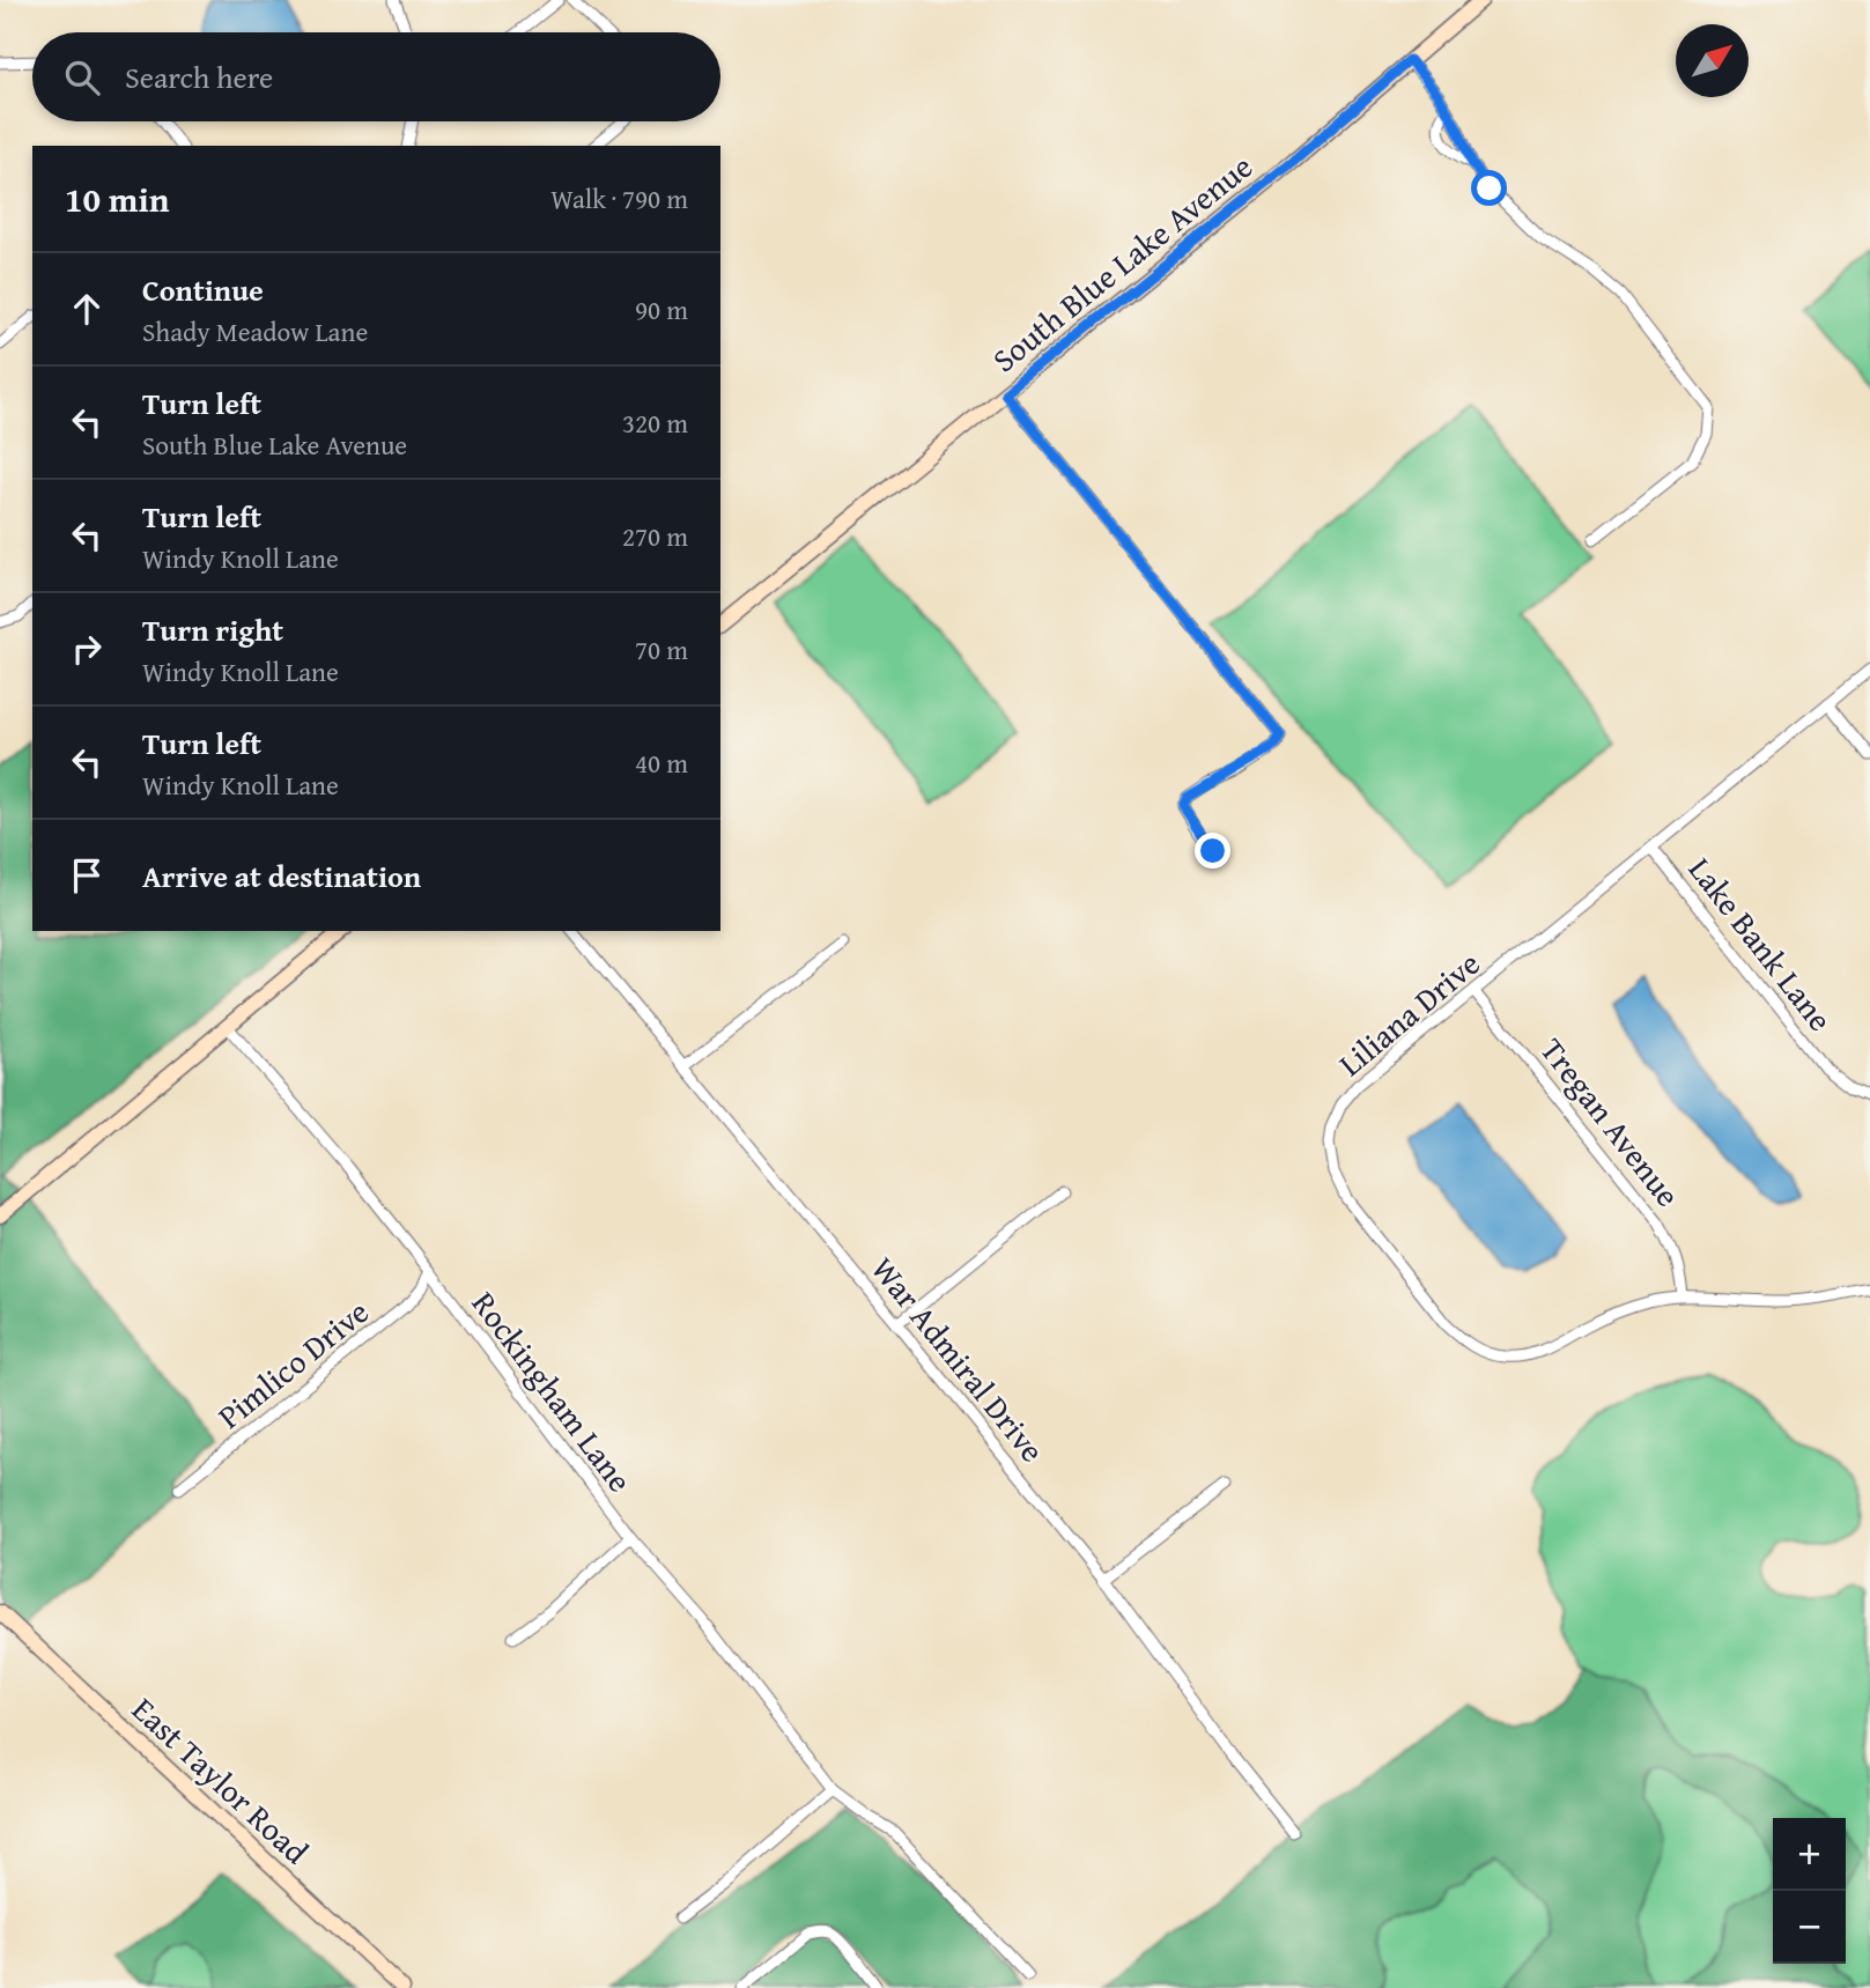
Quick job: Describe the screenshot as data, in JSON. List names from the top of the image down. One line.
{"streets":{"main road":["South Blue Lake Avenue","East Taylor Road"],"street":["Lake Bank Lane","Liliana Drive","Tregan Avenue","War Admiral Drive","Pimlico Drive","Rockingham Lane"]},"crossings":[["Lake Bank Lane","Liliana Drive"],["Liliana Drive","Tregan Avenue"],["Pimlico Drive","Rockingham Lane"]],"north":"top right","page":{"search":"Search here","heading":["10 min","Walk · 790 m"],"list":[["Continue","Shady Meadow Lane","90 m"],["Turn left","South Blue Lake Avenue","320 m"],["Turn left","Windy Knoll Lane","270 m"],["Turn right","Windy Knoll Lane","70 m"],["Turn left","Windy Knoll Lane","40 m"],"Arrive at destination"],"map_buttons":["+","−"]}}
